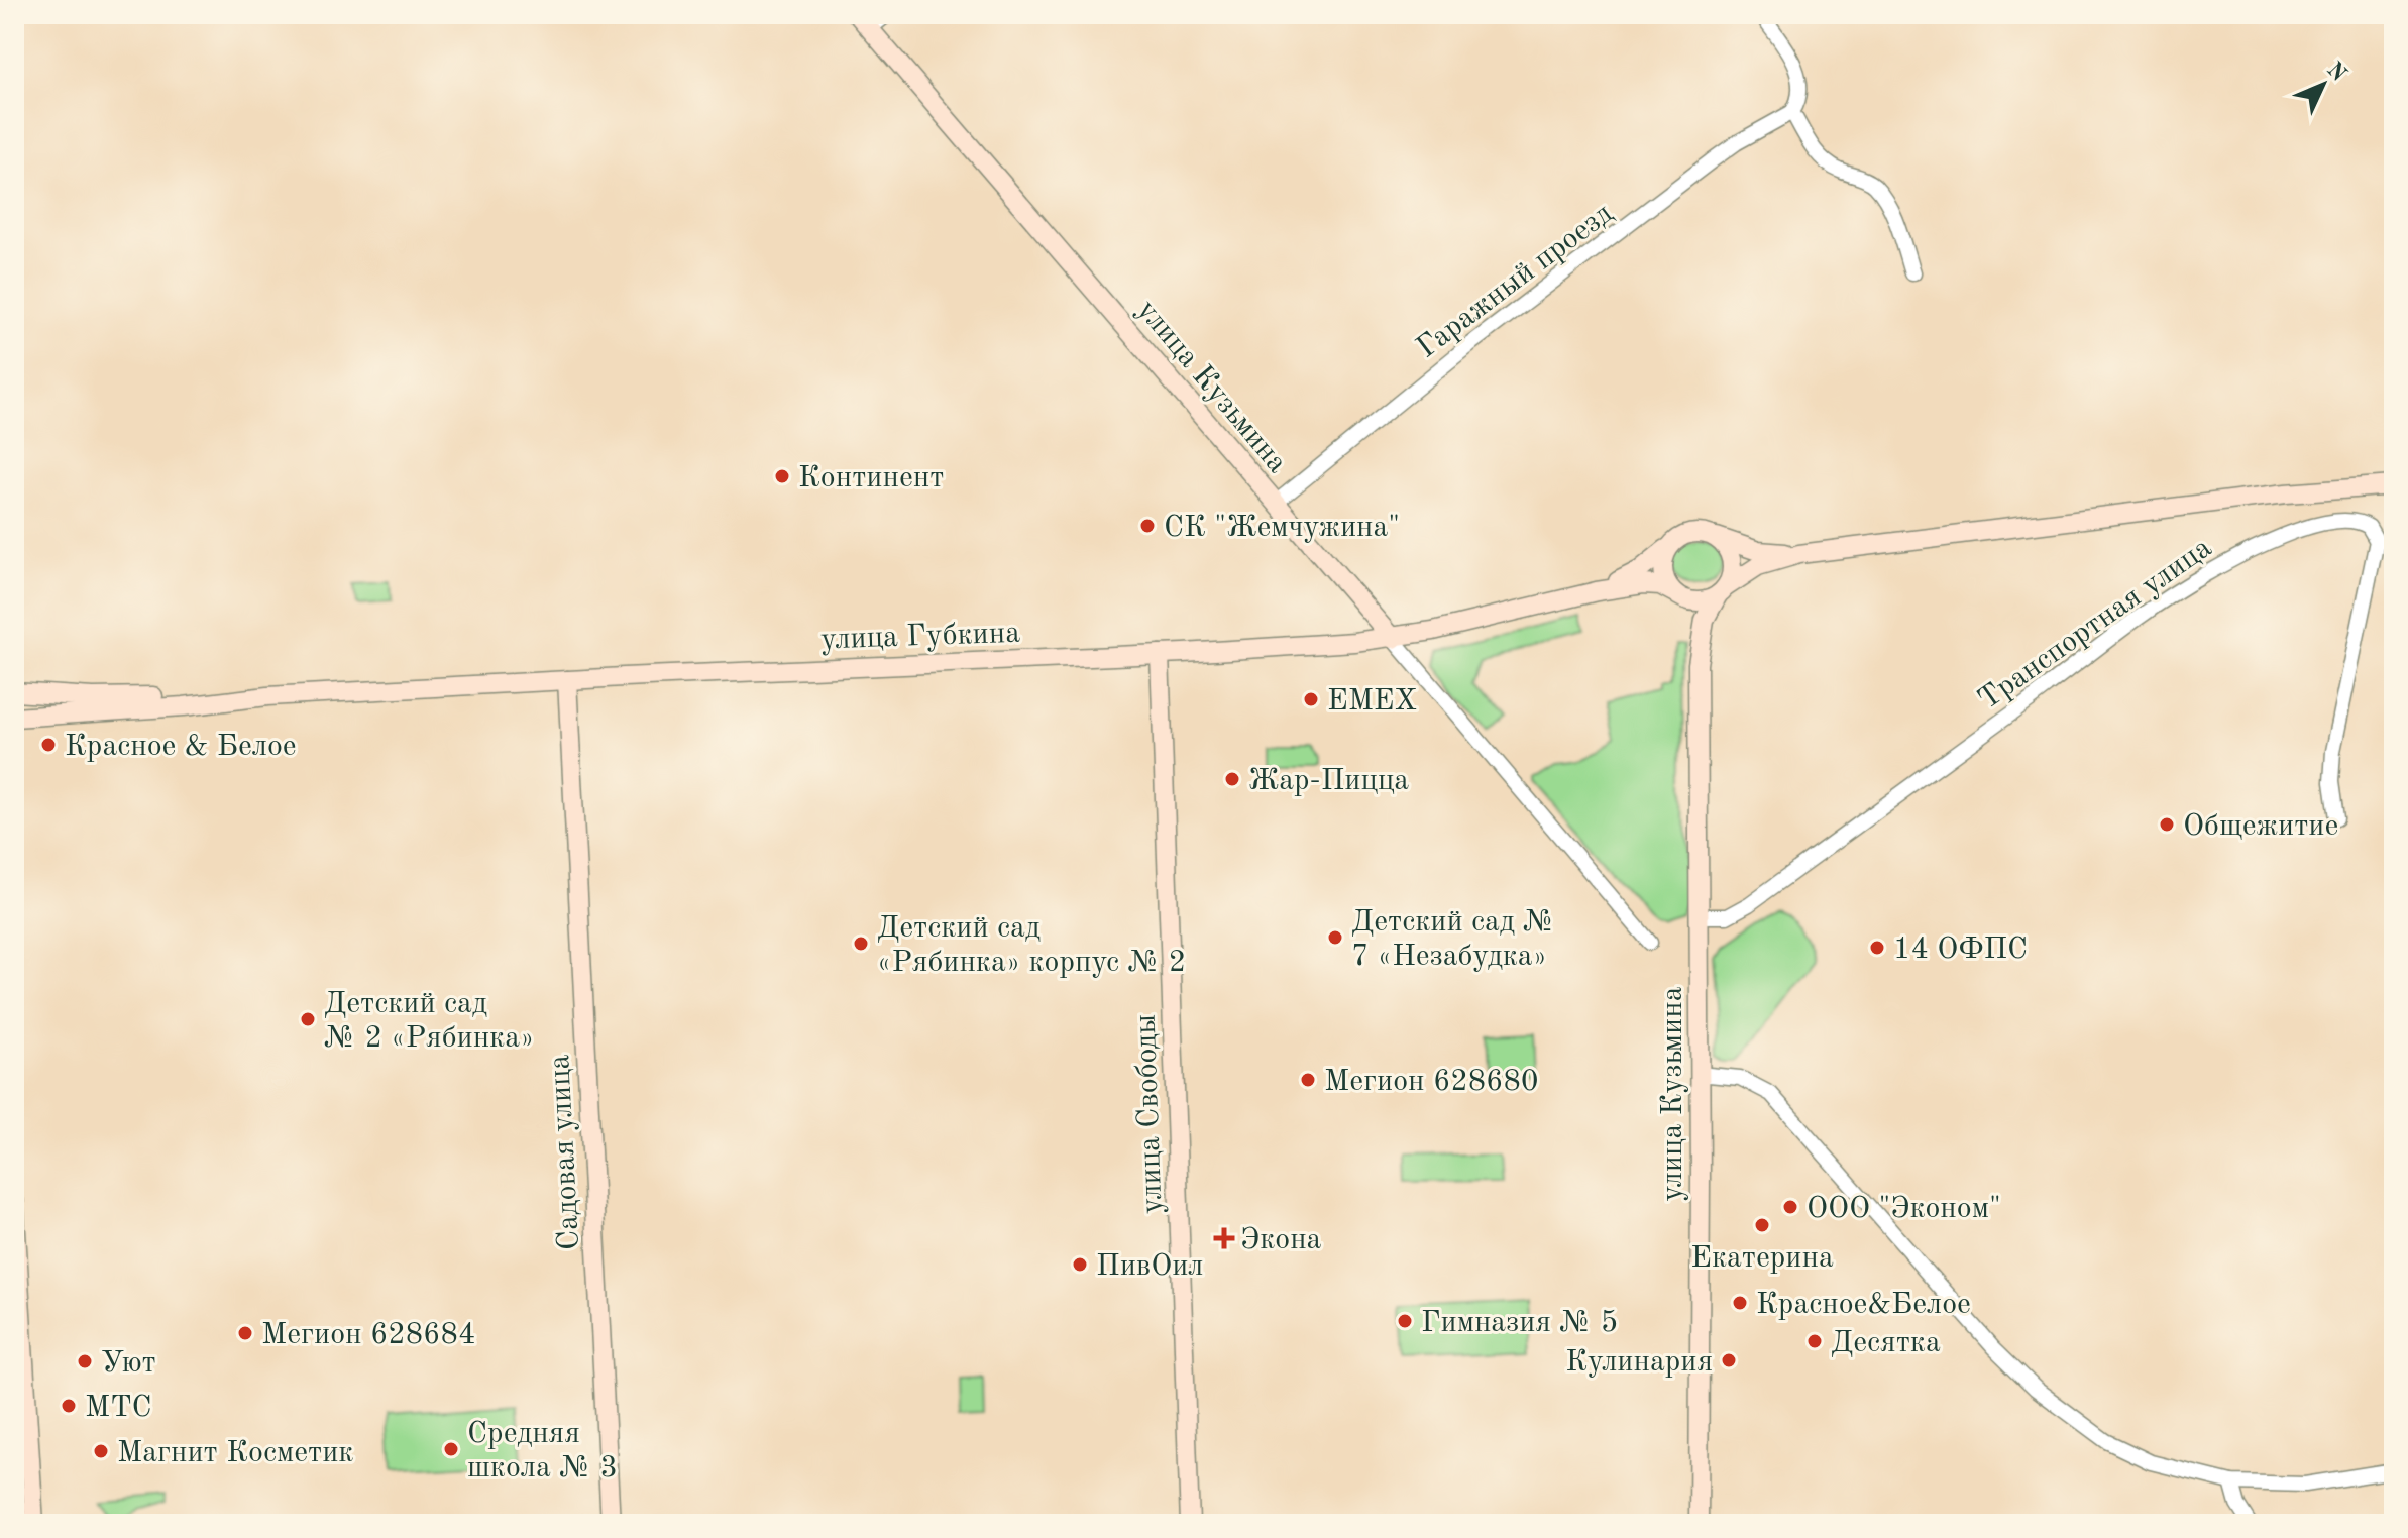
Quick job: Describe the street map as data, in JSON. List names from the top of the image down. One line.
{"streets":{"main road":["улица Кузьмина","Транспортная улица","улица Губкина","улица Свободы","Садовая улица"],"street":["Гаражный проезд"]},"crossings":[["Гаражный проезд","улица Кузьмина"],["улица Кузьмина","Транспортная улица"],["улица Кузьмина","улица Губкина"],["улица Губкина","улица Свободы"],["улица Губкина","Садовая улица"]],"places":{"other":["Континент","СК \"Жемчужина\"","EMEX","Красное & Белое","Жар-Пицца","Общежитие","Детский сад № 7 «Незабудка»","Детский сад «Рябинка» корпус № 2","14 ОФПС","Детский сад № 2 «Рябинка»","Мегион 628680","ООО \"Эконом\"","Екатерина","ПивОил","Красное&Белое","Гимназия № 5","Мегион 628684","Десятка","Кулинария","Уют","МТС","Средняя школа № 3","Магнит Косметик"],"health":["Экона"]},"north":"top right"}
